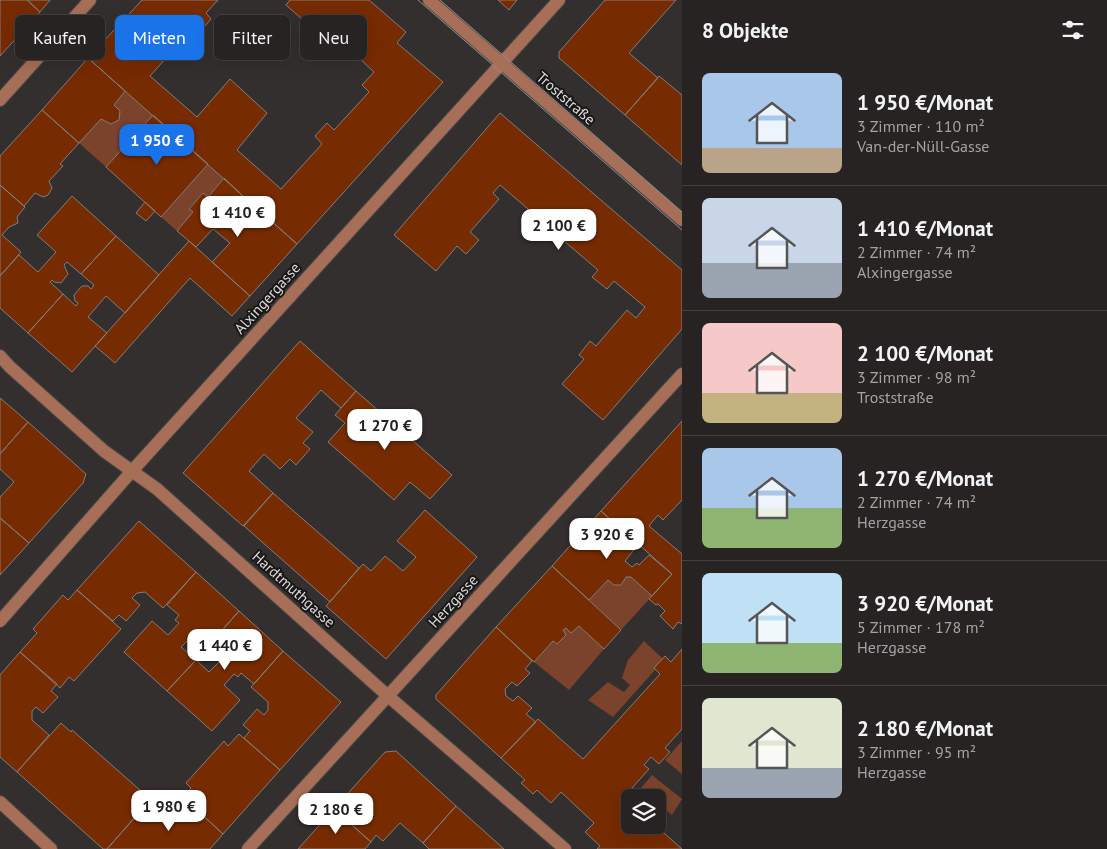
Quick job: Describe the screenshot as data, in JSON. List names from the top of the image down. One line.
{"streets":{"street":["Troststraße","Alxingergasse","Hardtmuthgasse","Herzgasse"]},"crossings":[["Troststraße","Alxingergasse"],["Alxingergasse","Hardtmuthgasse"],["Hardtmuthgasse","Herzgasse"]],"page":{"heading":"8 Objekte","chip":["Kaufen","Mieten","Filter","Neu"],"list":[{"name":"1 950 €/Monat","note":"3 Zimmer · 110 m² · Van-der-Nüll-Gasse"},{"name":"1 410 €/Monat","note":"2 Zimmer · 74 m² · Alxingergasse"},{"name":"2 100 €/Monat","note":"3 Zimmer · 98 m² · Troststraße"},{"name":"1 270 €/Monat","note":"2 Zimmer · 74 m² · Herzgasse"},{"name":"3 920 €/Monat","note":"5 Zimmer · 178 m² · Herzgasse"},{"name":"2 180 €/Monat","note":"3 Zimmer · 95 m² · Herzgasse"}],"price":["1 950 €","1 410 €","2 100 €","1 270 €","3 920 €","1 440 €","1 980 €","2 180 €"]}}
